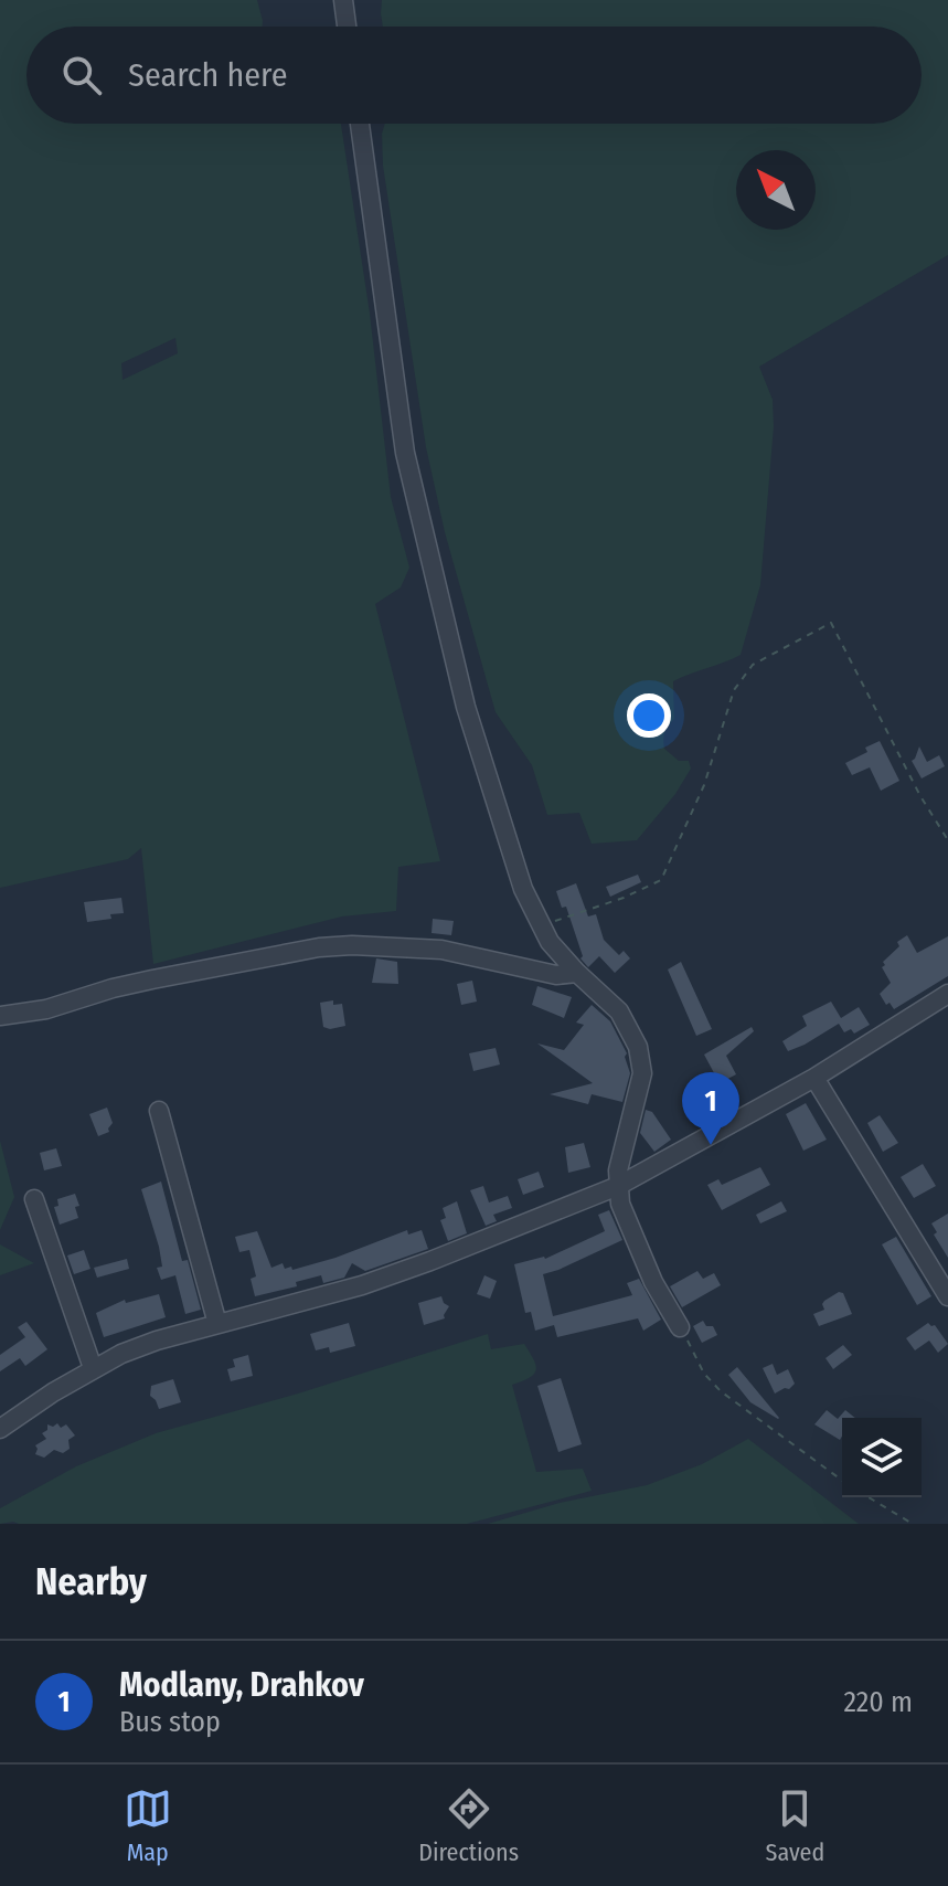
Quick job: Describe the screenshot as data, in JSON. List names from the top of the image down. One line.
{"north":"top left","page":{"search":"Search here","pins":"1","heading":"Nearby","list":[{"mark":"1","name":"Modlany, Drahkov","note":"Bus stop","value":"220 m"}],"nav":["Map","Directions","Saved"]}}
